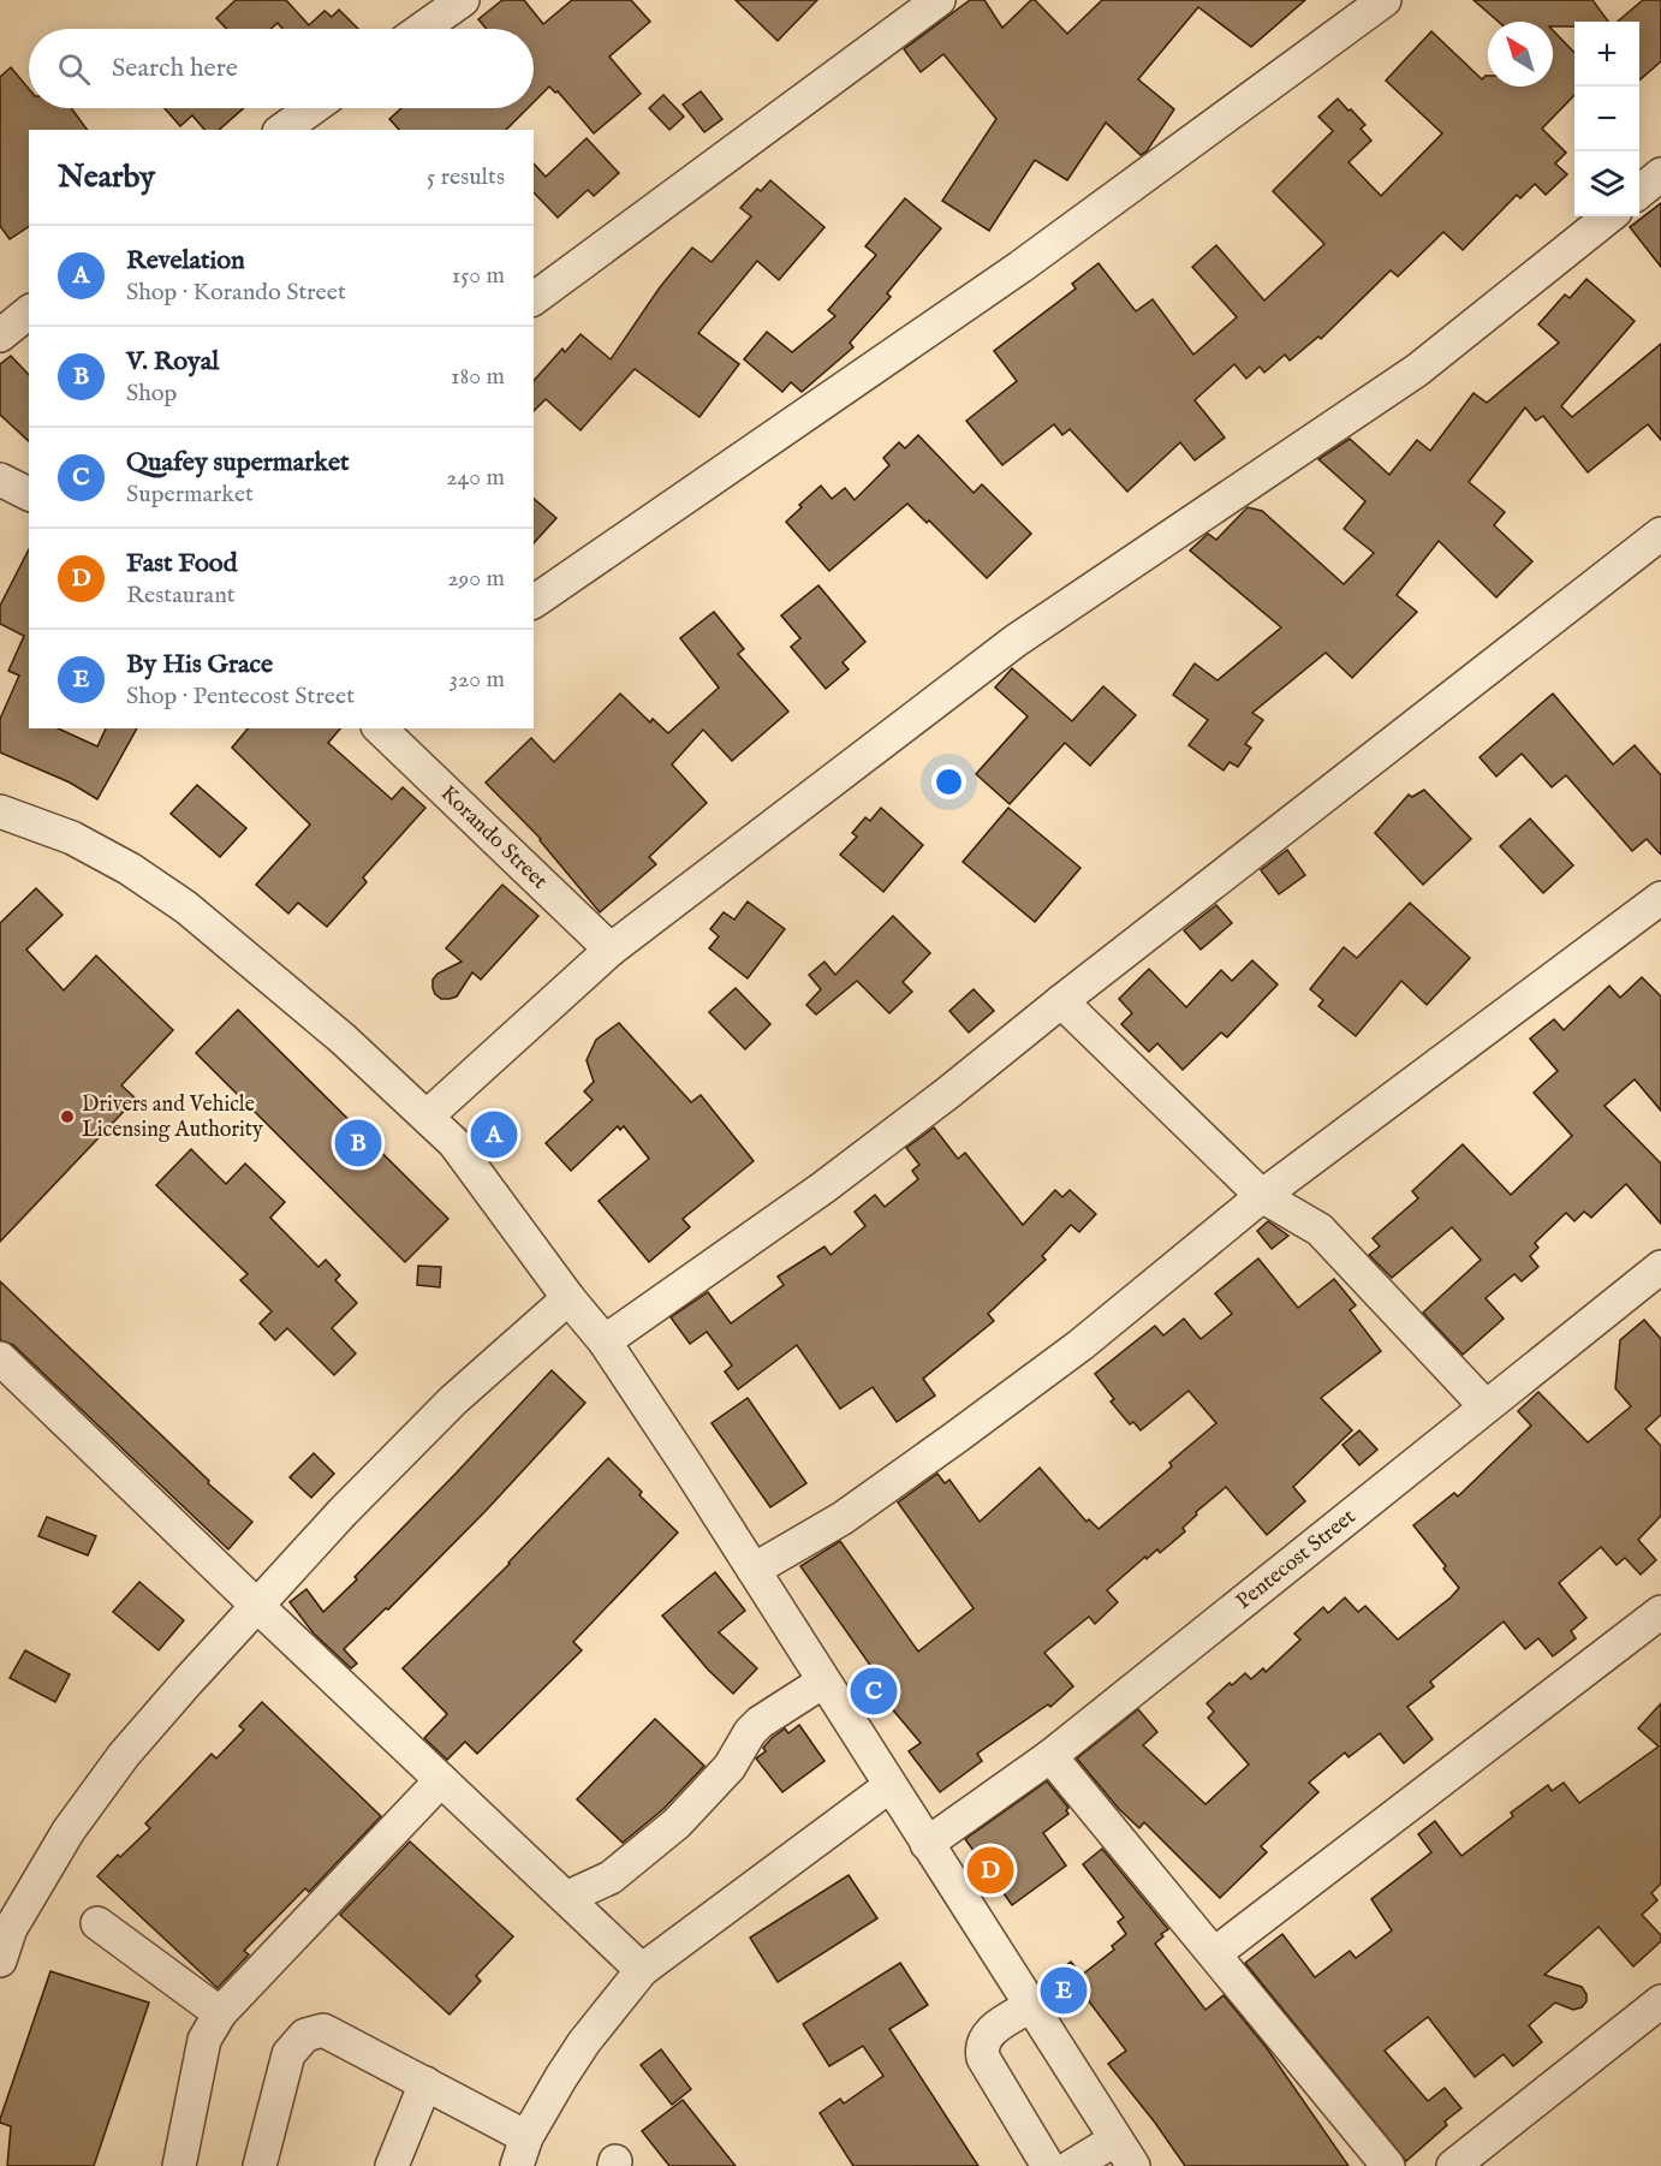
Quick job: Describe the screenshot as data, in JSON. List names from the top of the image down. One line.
{"streets":{"street":["Korando Street","Pentecost Street"]},"places":["Drivers and Vehicle Licensing Authority"],"north":"top left","page":{"map_buttons":["+","−"],"search":"Search here","heading":["Nearby","5 results"],"list":[{"mark":"A","name":"Revelation","note":"Shop · Korando Street","value":"150 m"},{"mark":"B","name":"V. Royal","note":"Shop","value":"180 m"},{"mark":"C","name":"Quafey supermarket","note":"Supermarket","value":"240 m"},{"mark":"D","name":"Fast Food","note":"Restaurant","value":"290 m"},{"mark":"E","name":"By His Grace","note":"Shop · Pentecost Street","value":"320 m"}],"pins":["A","B","C","D","E"]}}
